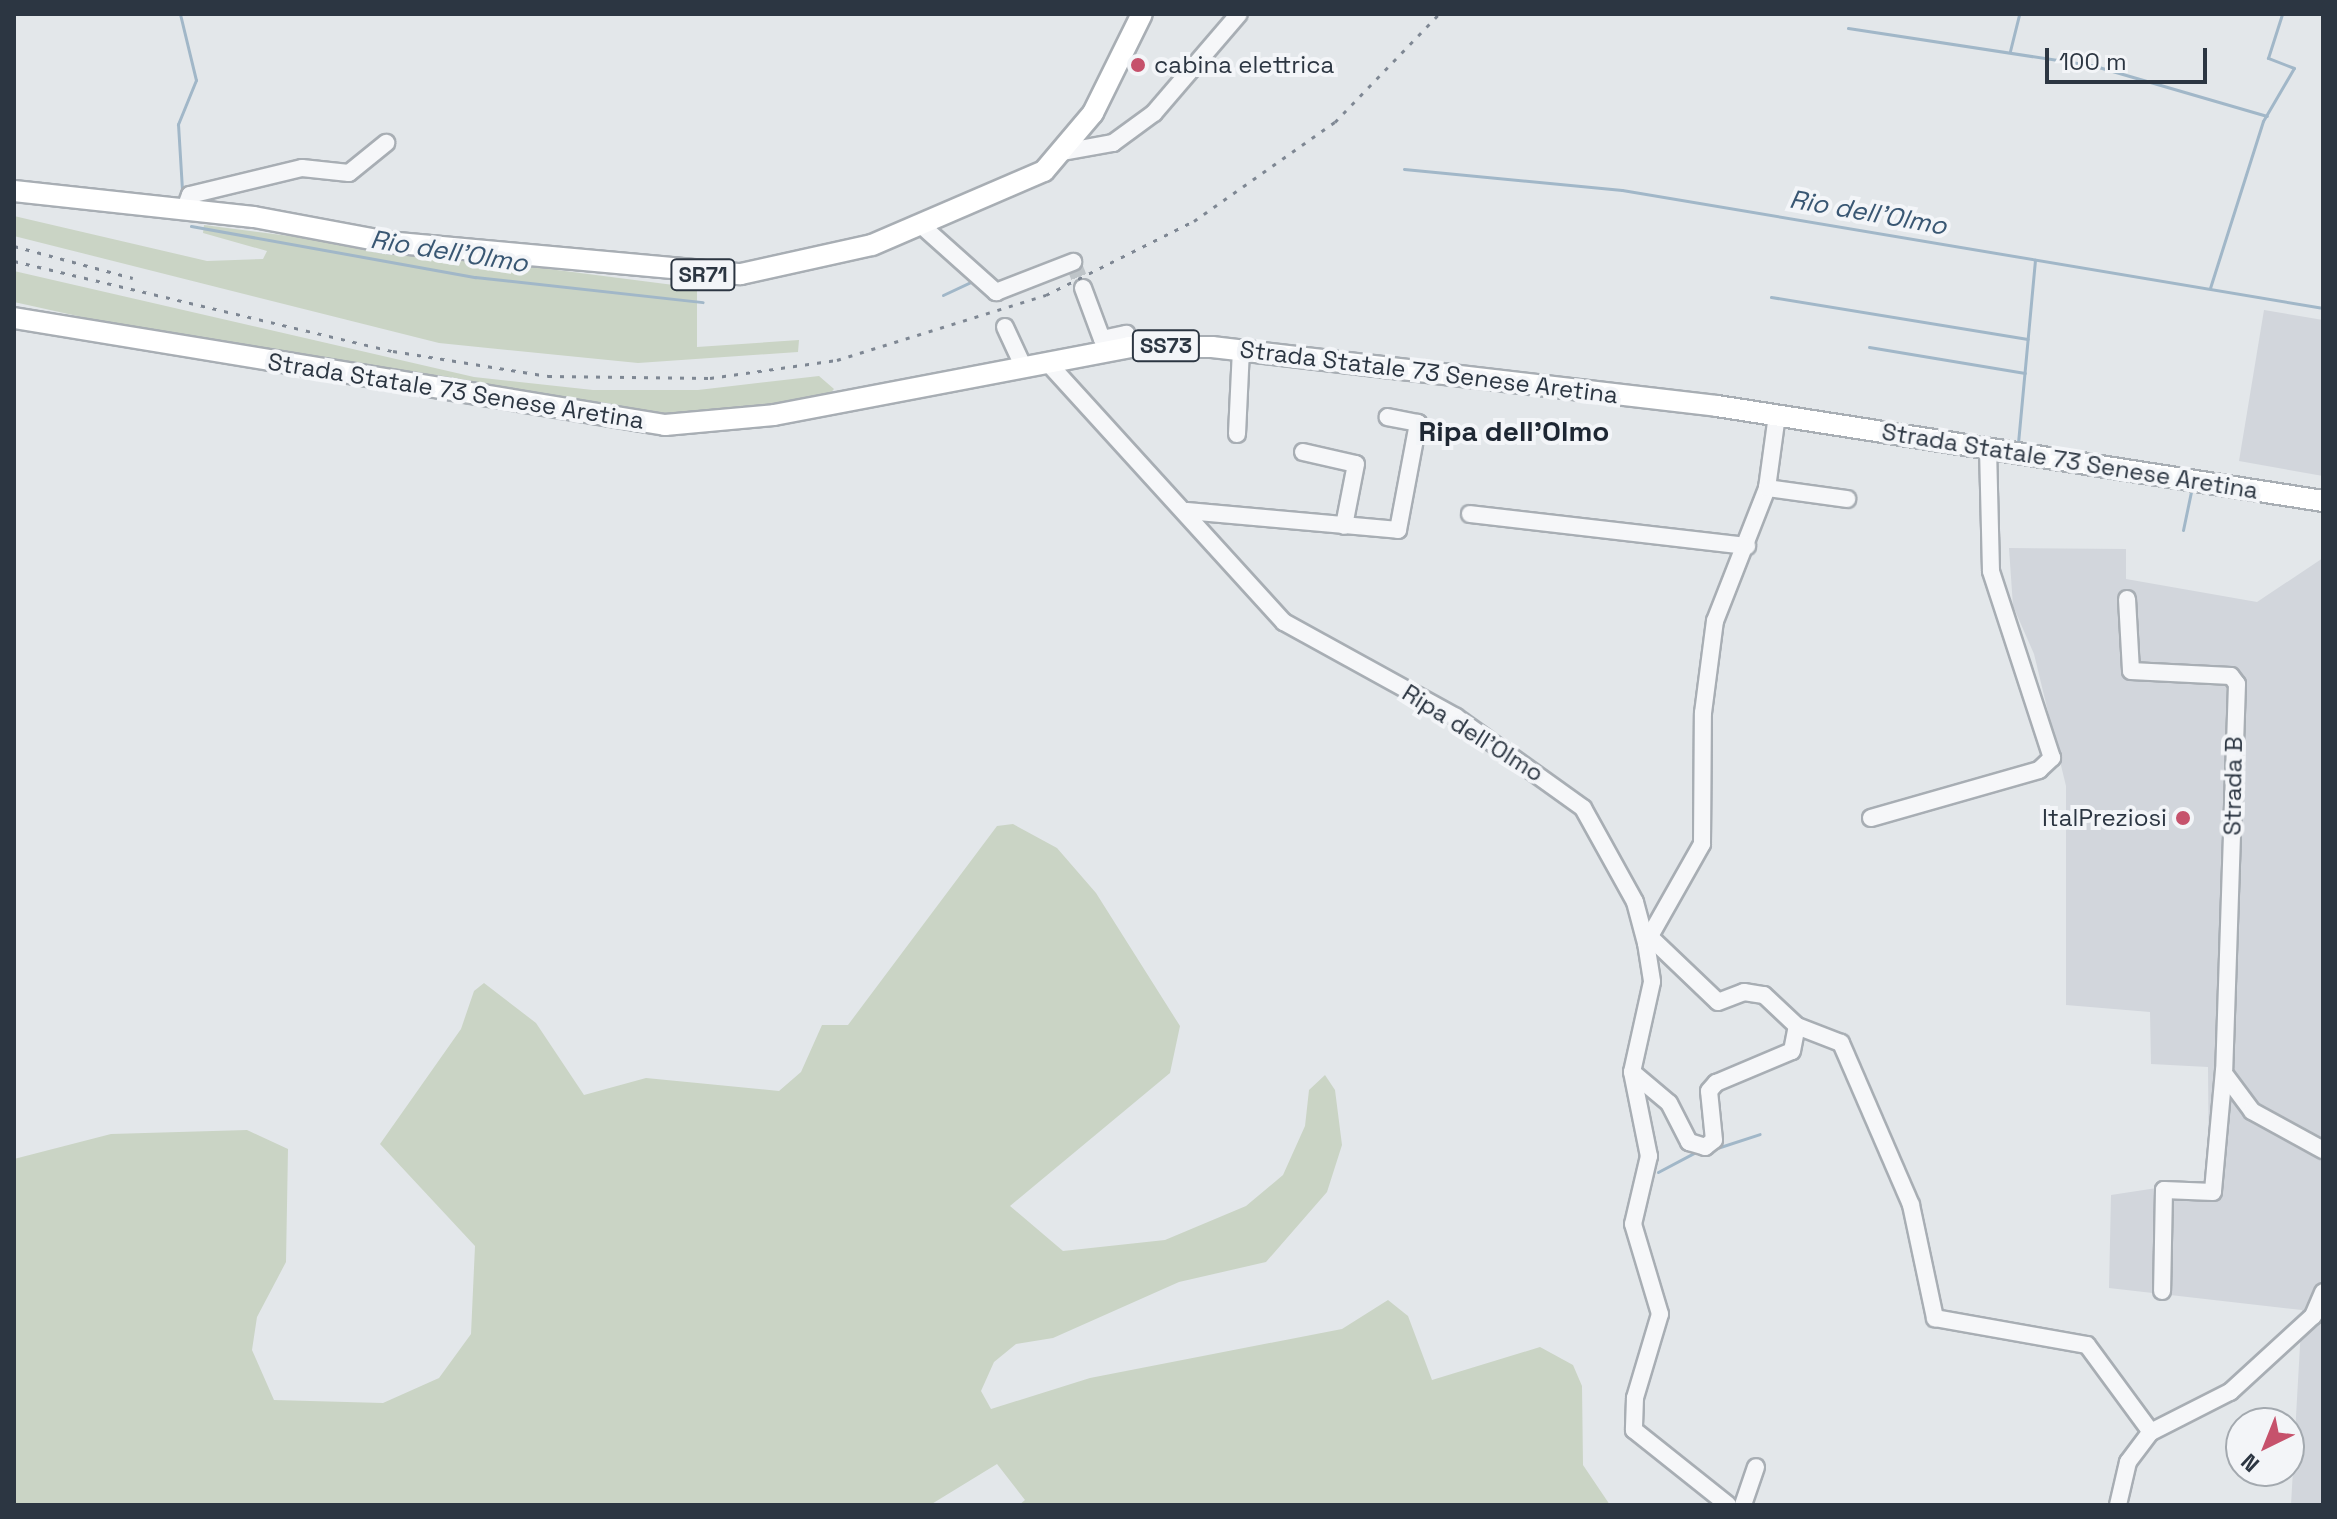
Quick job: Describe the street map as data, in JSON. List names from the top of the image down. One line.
{"streets":{"main road":["SR71","SS73","Strada Statale 73 Senese Aretina"],"street":["Ripa dell'Olmo","Strada B"]},"crossings":[["Strada Statale 73 Senese Aretina","Ripa dell'Olmo"]],"districts":["Ripa dell'Olmo"],"water":["Rio dell'Olmo"],"places":["cabina elettrica","ItalPreziosi"],"scale_bar":"100 m","north":"bottom left"}
